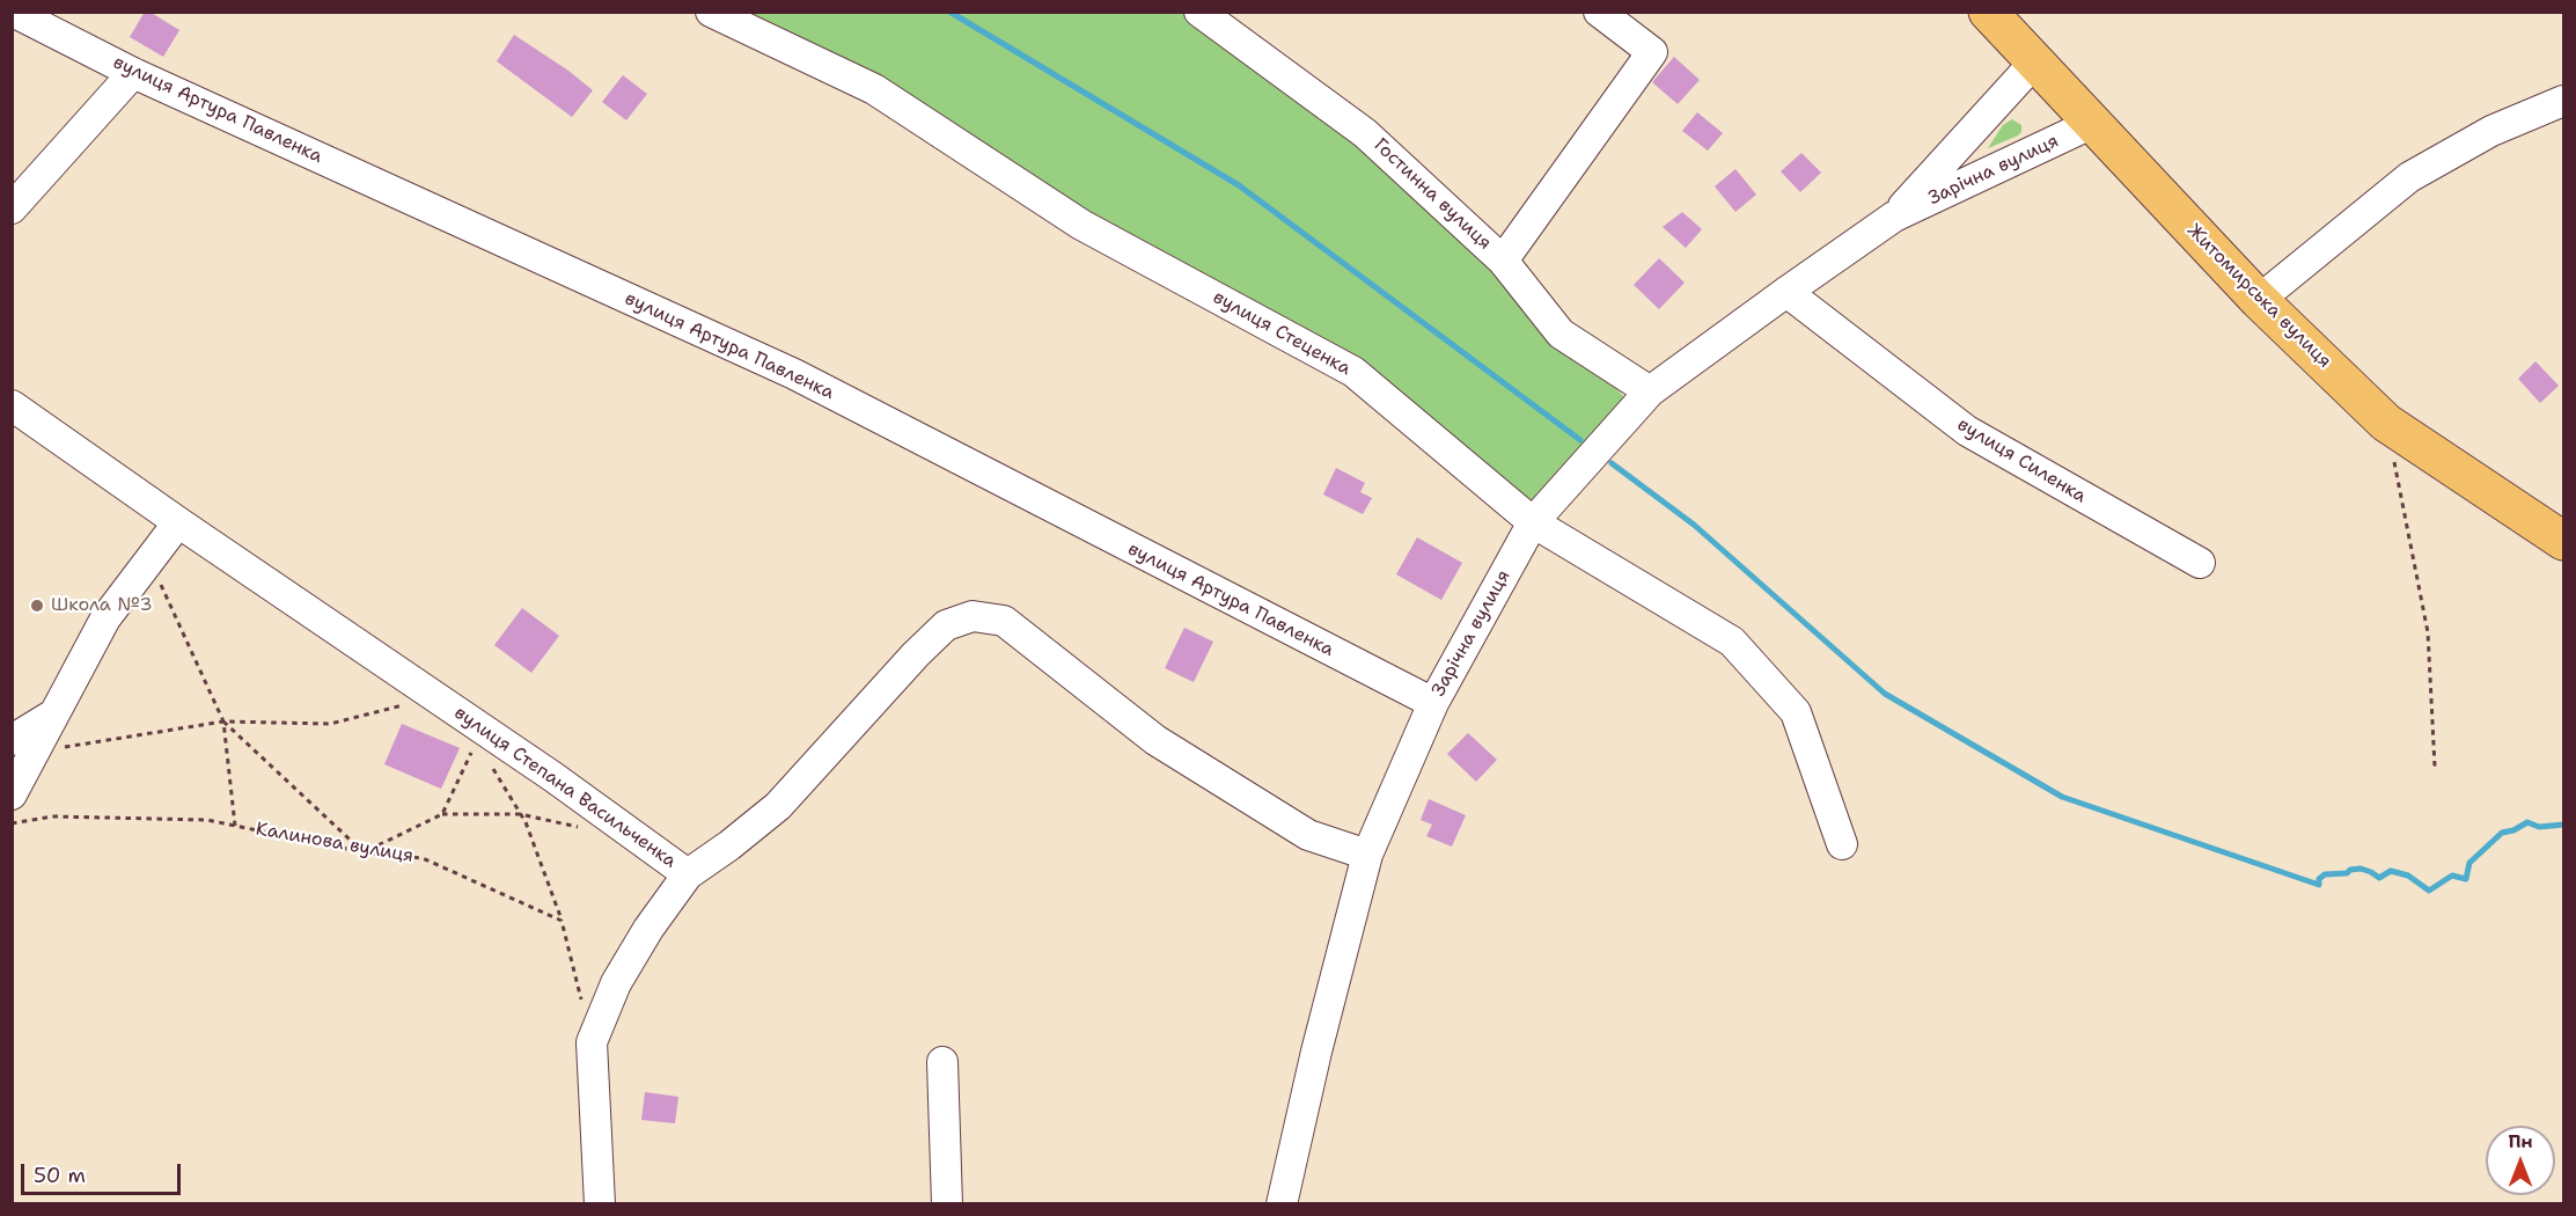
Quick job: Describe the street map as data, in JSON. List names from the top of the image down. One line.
{"streets":{"main road":["Житомирська вулиця"],"street":["вулиця Артура Павленка","Зарічна вулиця","Гостинна вулиця","вулиця Стеценка","вулиця Силенка","вулиця Степана Васильченка"],"path":["Калинова вулиця"]},"crossings":[["вулиця Артура Павленка","Зарічна вулиця"],["Зарічна вулиця","Гостинна вулиця"],["Зарічна вулиця","Житомирська вулиця"],["Зарічна вулиця","вулиця Стеценка"],["Зарічна вулиця","вулиця Силенка"],["Зарічна вулиця","вулиця Степана Васильченка"]],"places":["Школа №3"],"scale_bar":"50 m","north":"top"}
